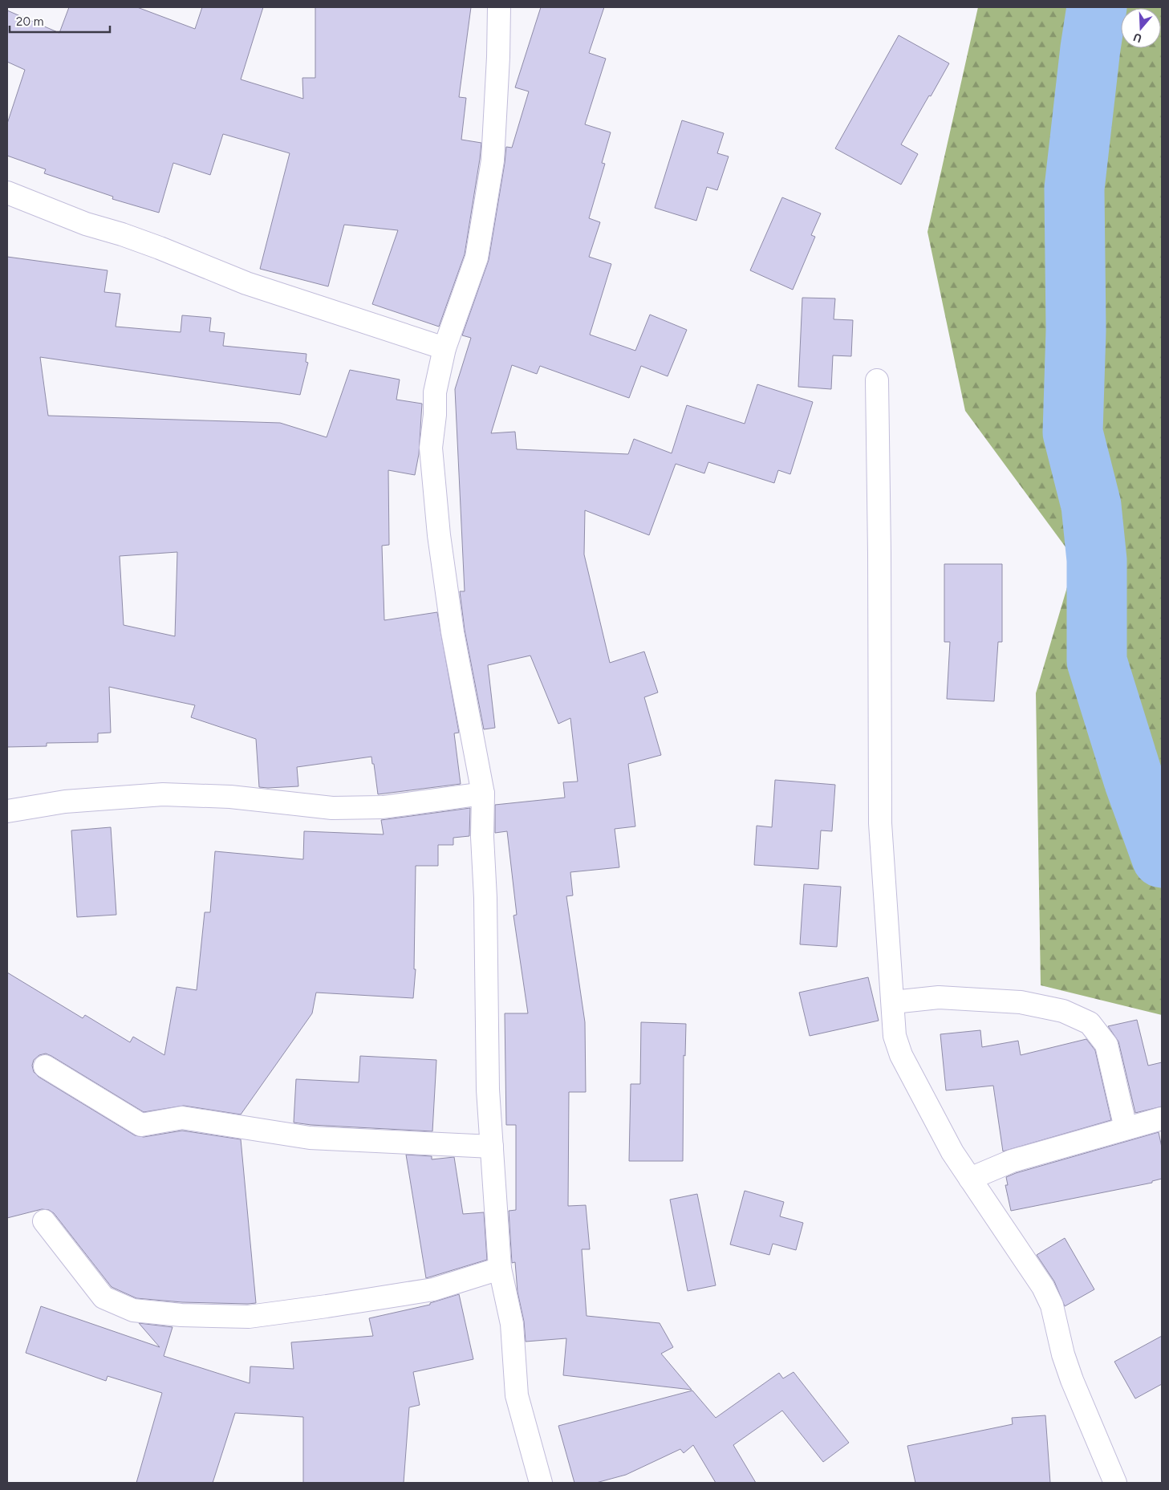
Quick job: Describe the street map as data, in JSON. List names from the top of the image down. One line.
{"scale_bar":"20 m","north":"bottom"}
